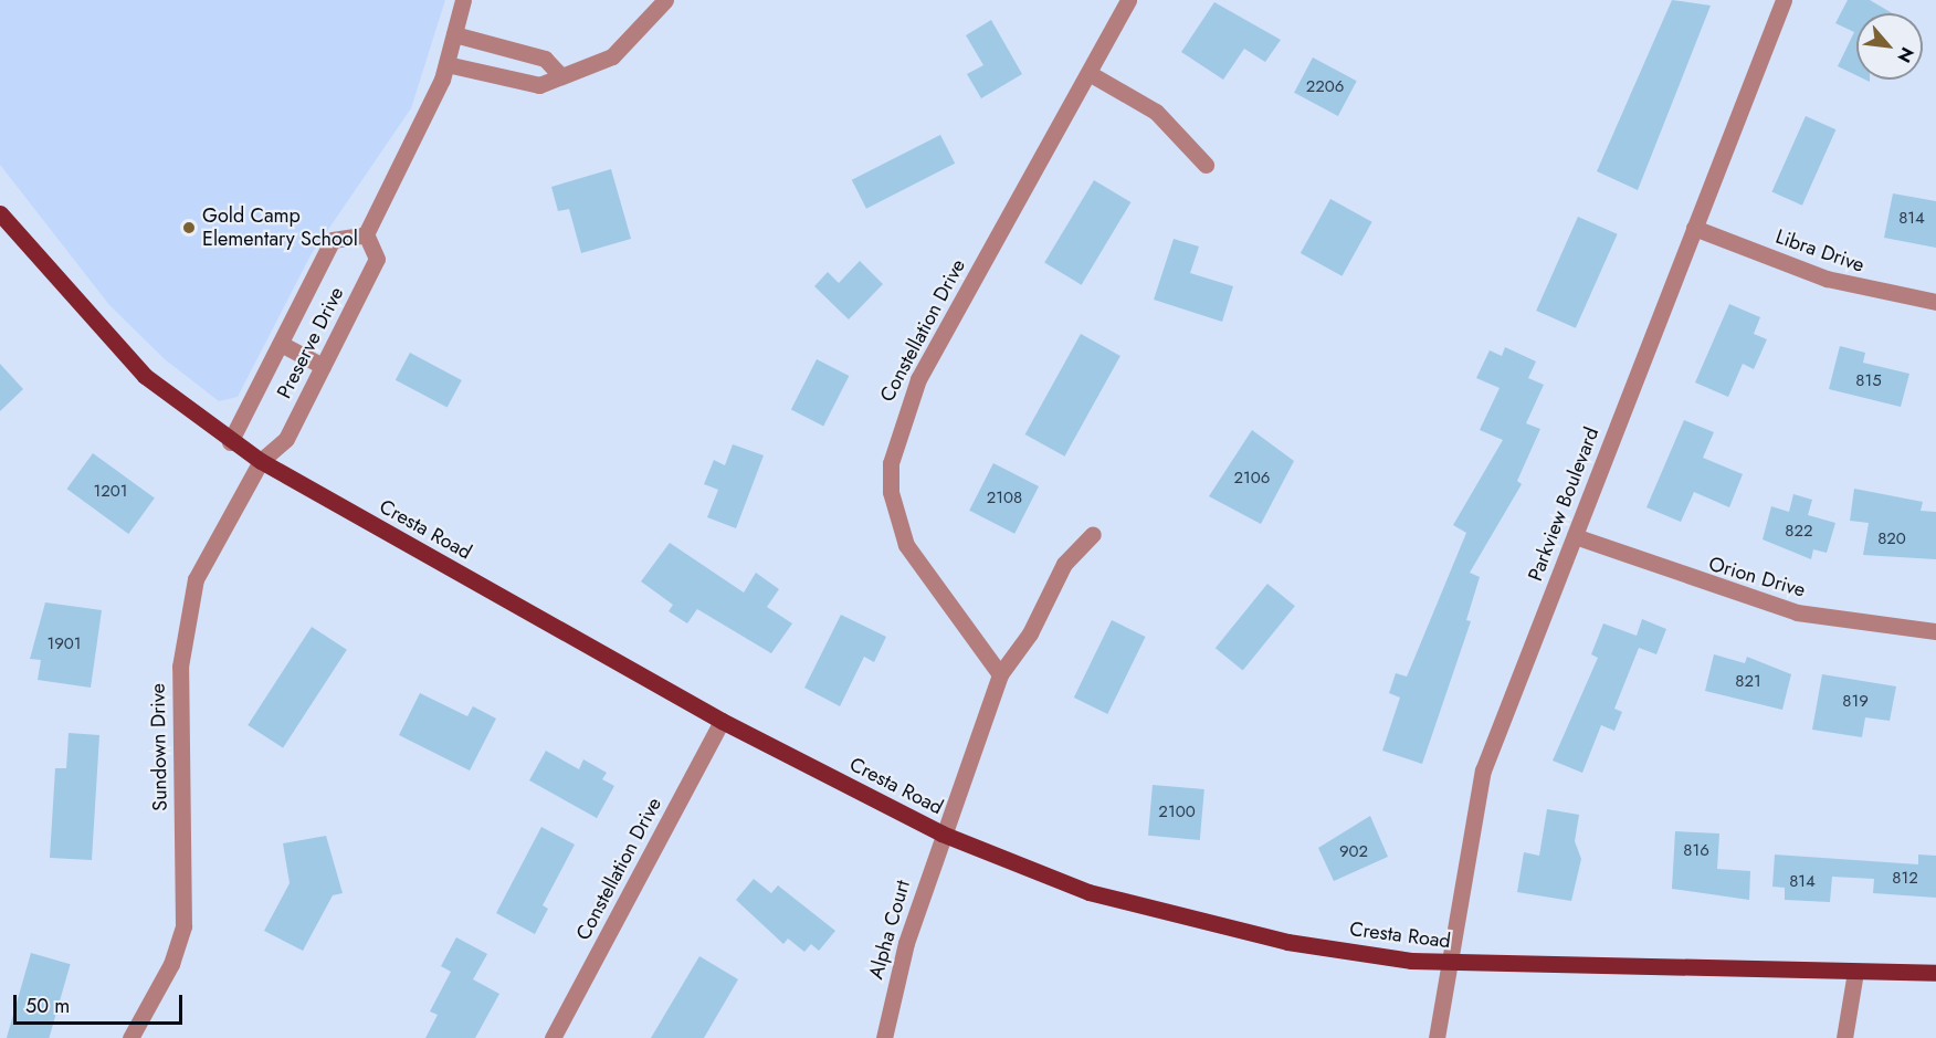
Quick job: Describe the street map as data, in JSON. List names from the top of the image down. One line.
{"streets":{"main road":["Cresta Road"],"street":["Libra Drive","Constellation Drive","Preserve Drive","Parkview Boulevard","Orion Drive","Sundown Drive","Alpha Court"]},"crossings":[["Libra Drive","Parkview Boulevard"],["Constellation Drive","Cresta Road"],["Preserve Drive","Cresta Road"],["Preserve Drive","Sundown Drive"],["Parkview Boulevard","Cresta Road"],["Parkview Boulevard","Orion Drive"],["Cresta Road","Sundown Drive"],["Cresta Road","Alpha Court"]],"places":["Gold Camp Elementary School"],"house_numbers":["2206","814","815","2106","1201","2108","822","820","1901","821","819","2100","816","902","812","814"],"scale_bar":"50 m","north":"bottom right"}
